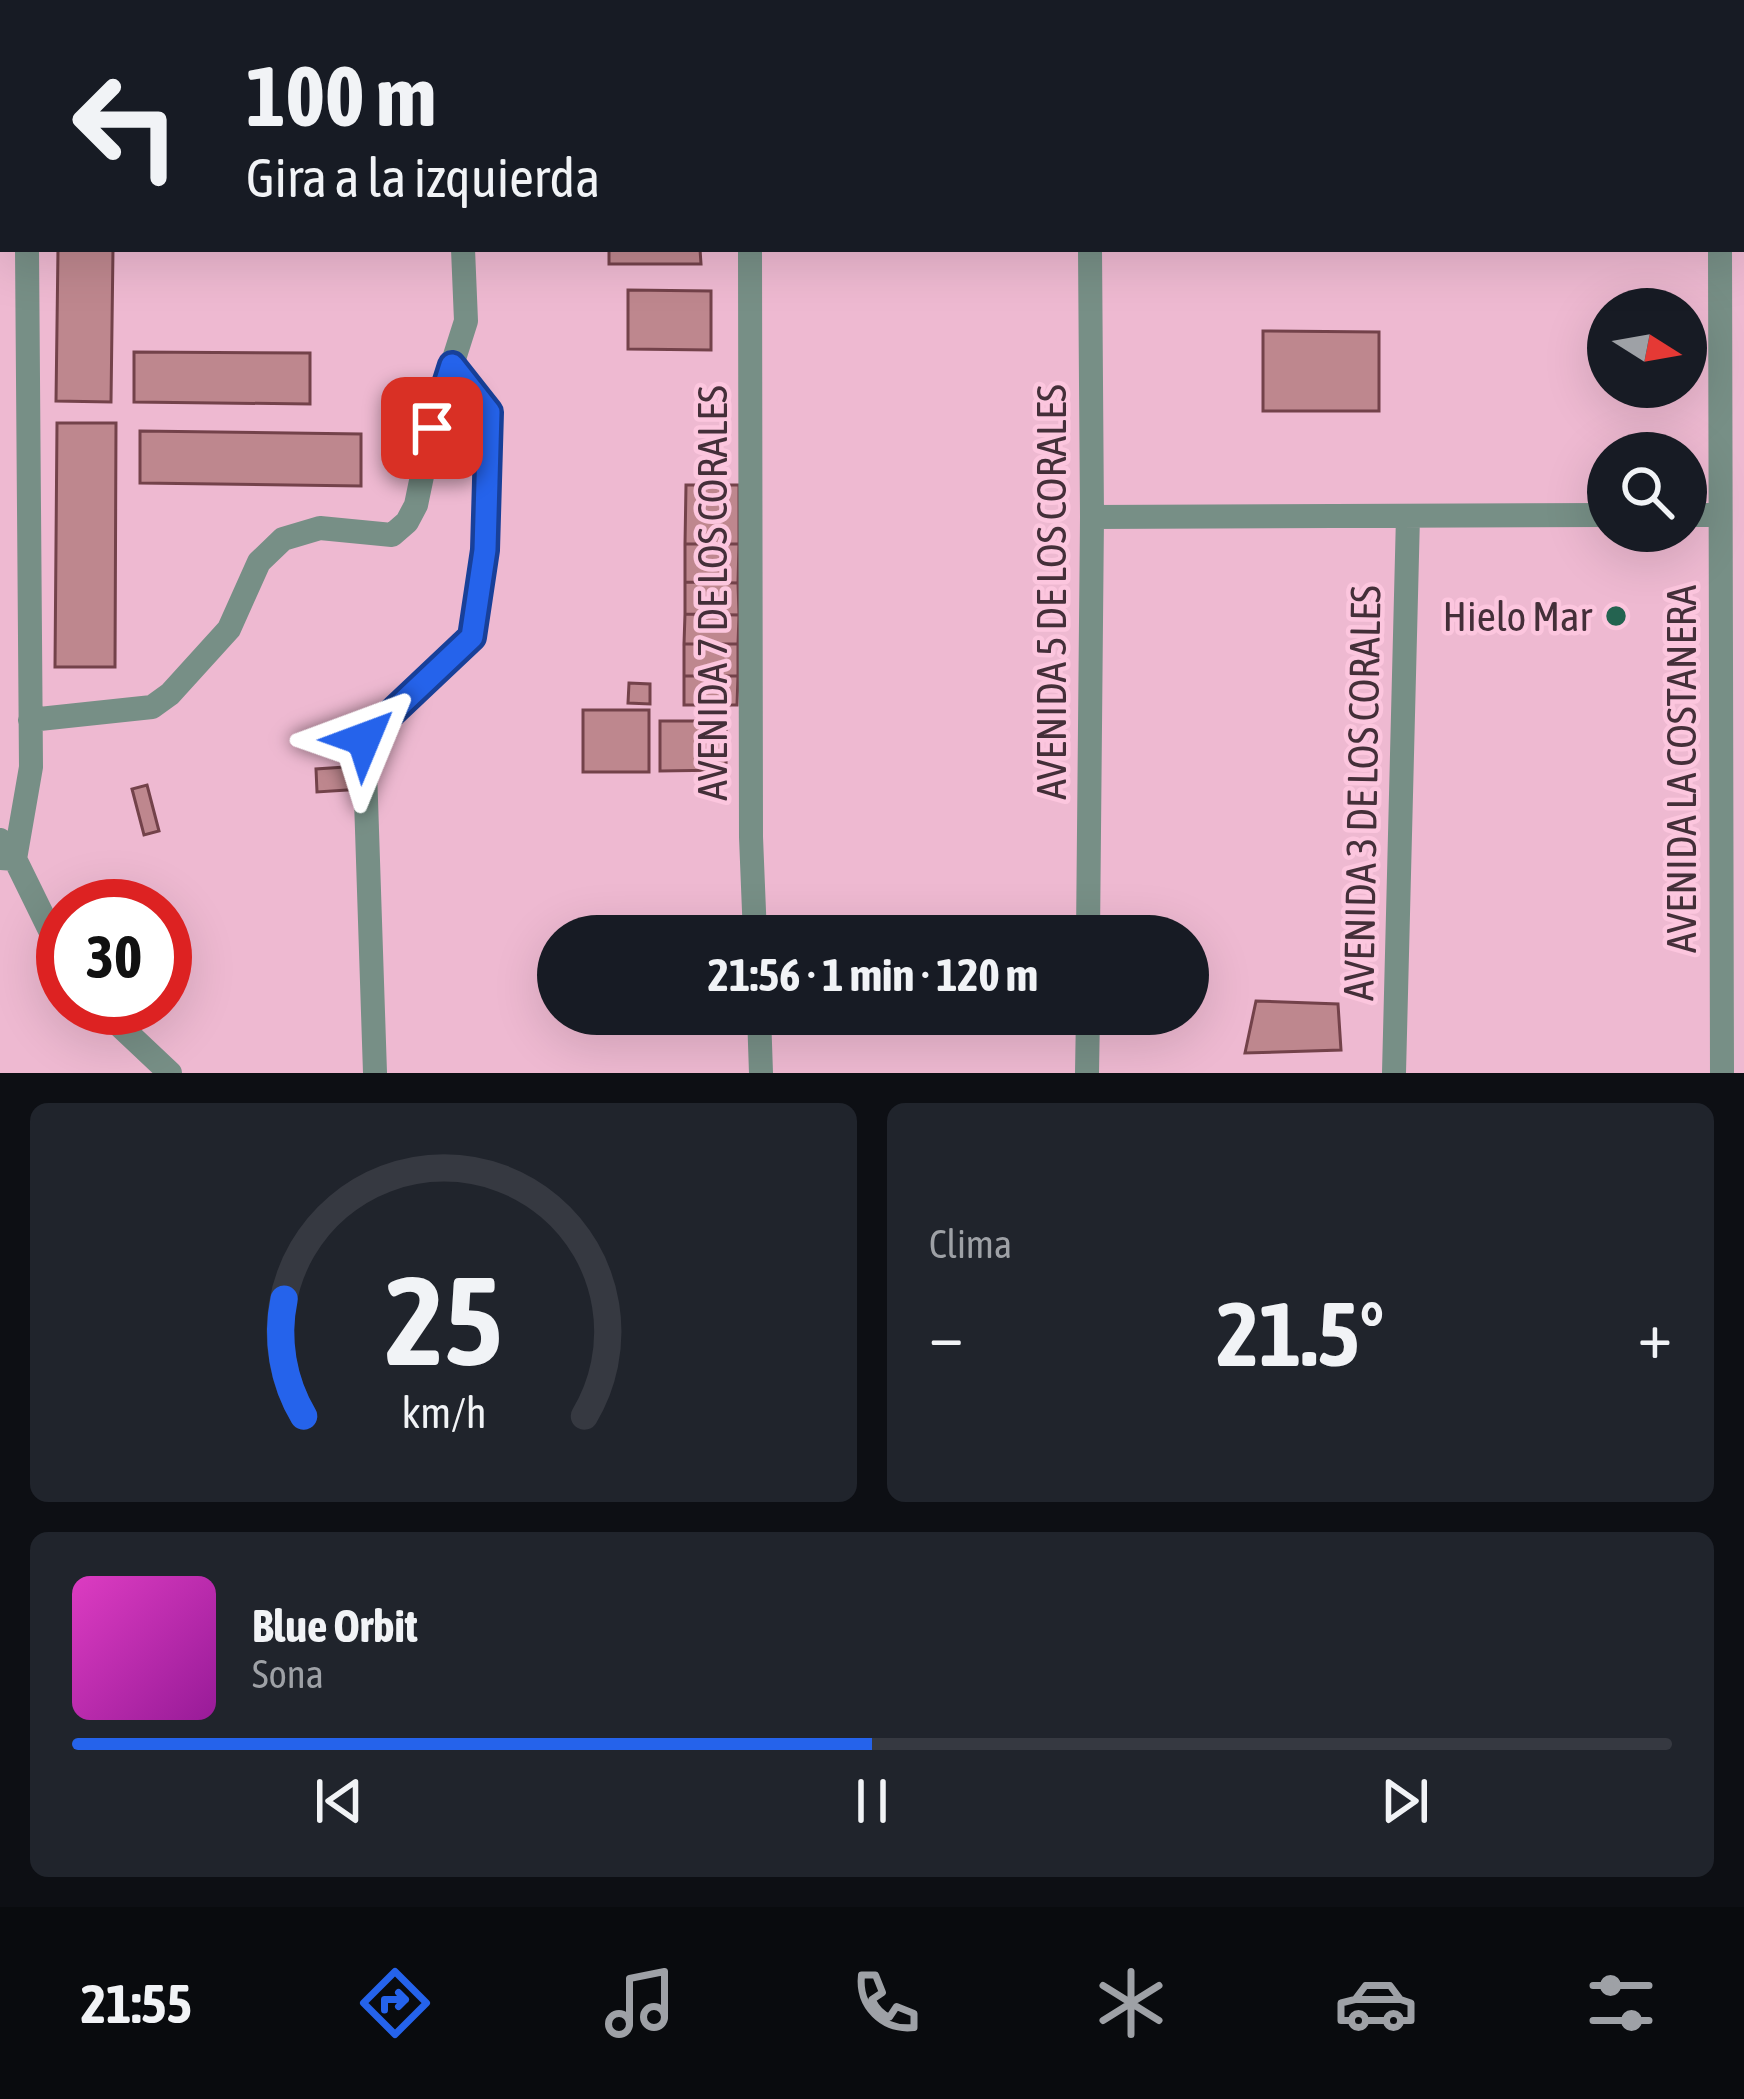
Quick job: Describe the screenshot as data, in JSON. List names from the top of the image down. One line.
{"streets":{"street":["AVENIDA 5 DE LOS CORALES","AVENIDA 7 DE LOS CORALES","AVENIDA LA COSTANERA","AVENIDA 3 DE LOS CORALES"]},"places":["Hielo Mar"],"north":"right","page":{"turn":["100 m","Gira a la izquierda"],"limit":"30","trip":"21:56 · 1 min · 120 m","tile":"Clima","heat":["−","21.5°","+"],"song":["Blue Orbit","Sona"],"tabs":"21:55","gauge":["25","km/h"]}}
